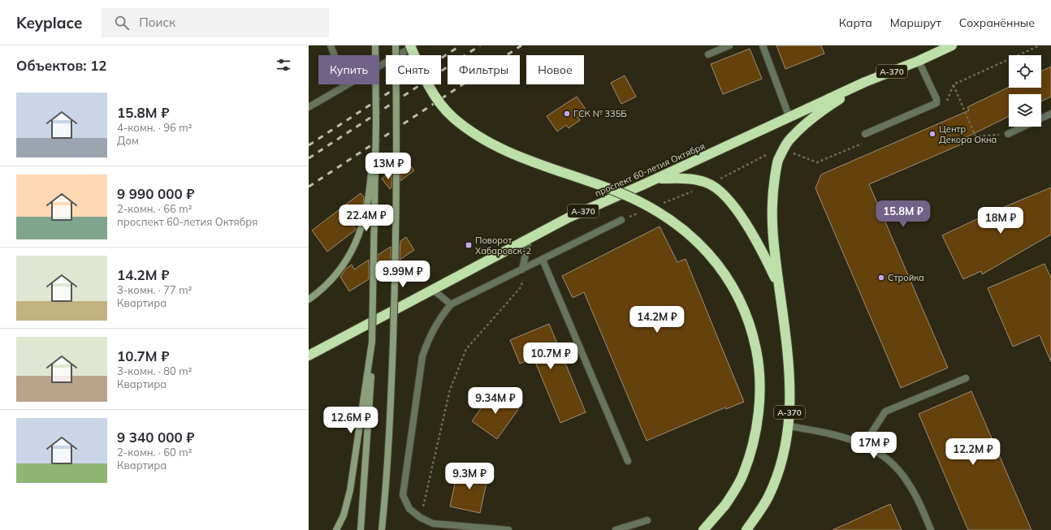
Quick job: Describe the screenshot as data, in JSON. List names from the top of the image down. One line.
{"streets":{"highway":["А-370","проспект 60-летия Октября"]},"crossings":[["А-370","проспект 60-летия Октября"]],"places":{"other":["ГСК № 335Б","Центр Декора Окна","Стройка"],"transit":["Поворот Хабаровск-2"]},"page":{"header":"Keyplace","search":"Поиск","nav":["Карта","Маршрут","Сохранённые"],"heading":"Объектов: 12","chip":["Купить","Снять","Фильтры","Новое"],"list":[{"name":"15.8M ₽","note":"4-комн. · 96 m² · Дом"},{"name":"9 990 000 ₽","note":"2-комн. · 66 m² · проспект 60-летия Октября"},{"name":"14.2M ₽","note":"3-комн. · 77 m² · Квартира"},{"name":"10.7M ₽","note":"3-комн. · 80 m² · Квартира"},{"name":"9 340 000 ₽","note":"2-комн. · 60 m² · Квартира"}],"price":["13M ₽","15.8M ₽","22.4M ₽","18M ₽","9.99M ₽","14.2M ₽","10.7M ₽","9.34M ₽","12.6M ₽","17M ₽","12.2M ₽","9.3M ₽"]}}
